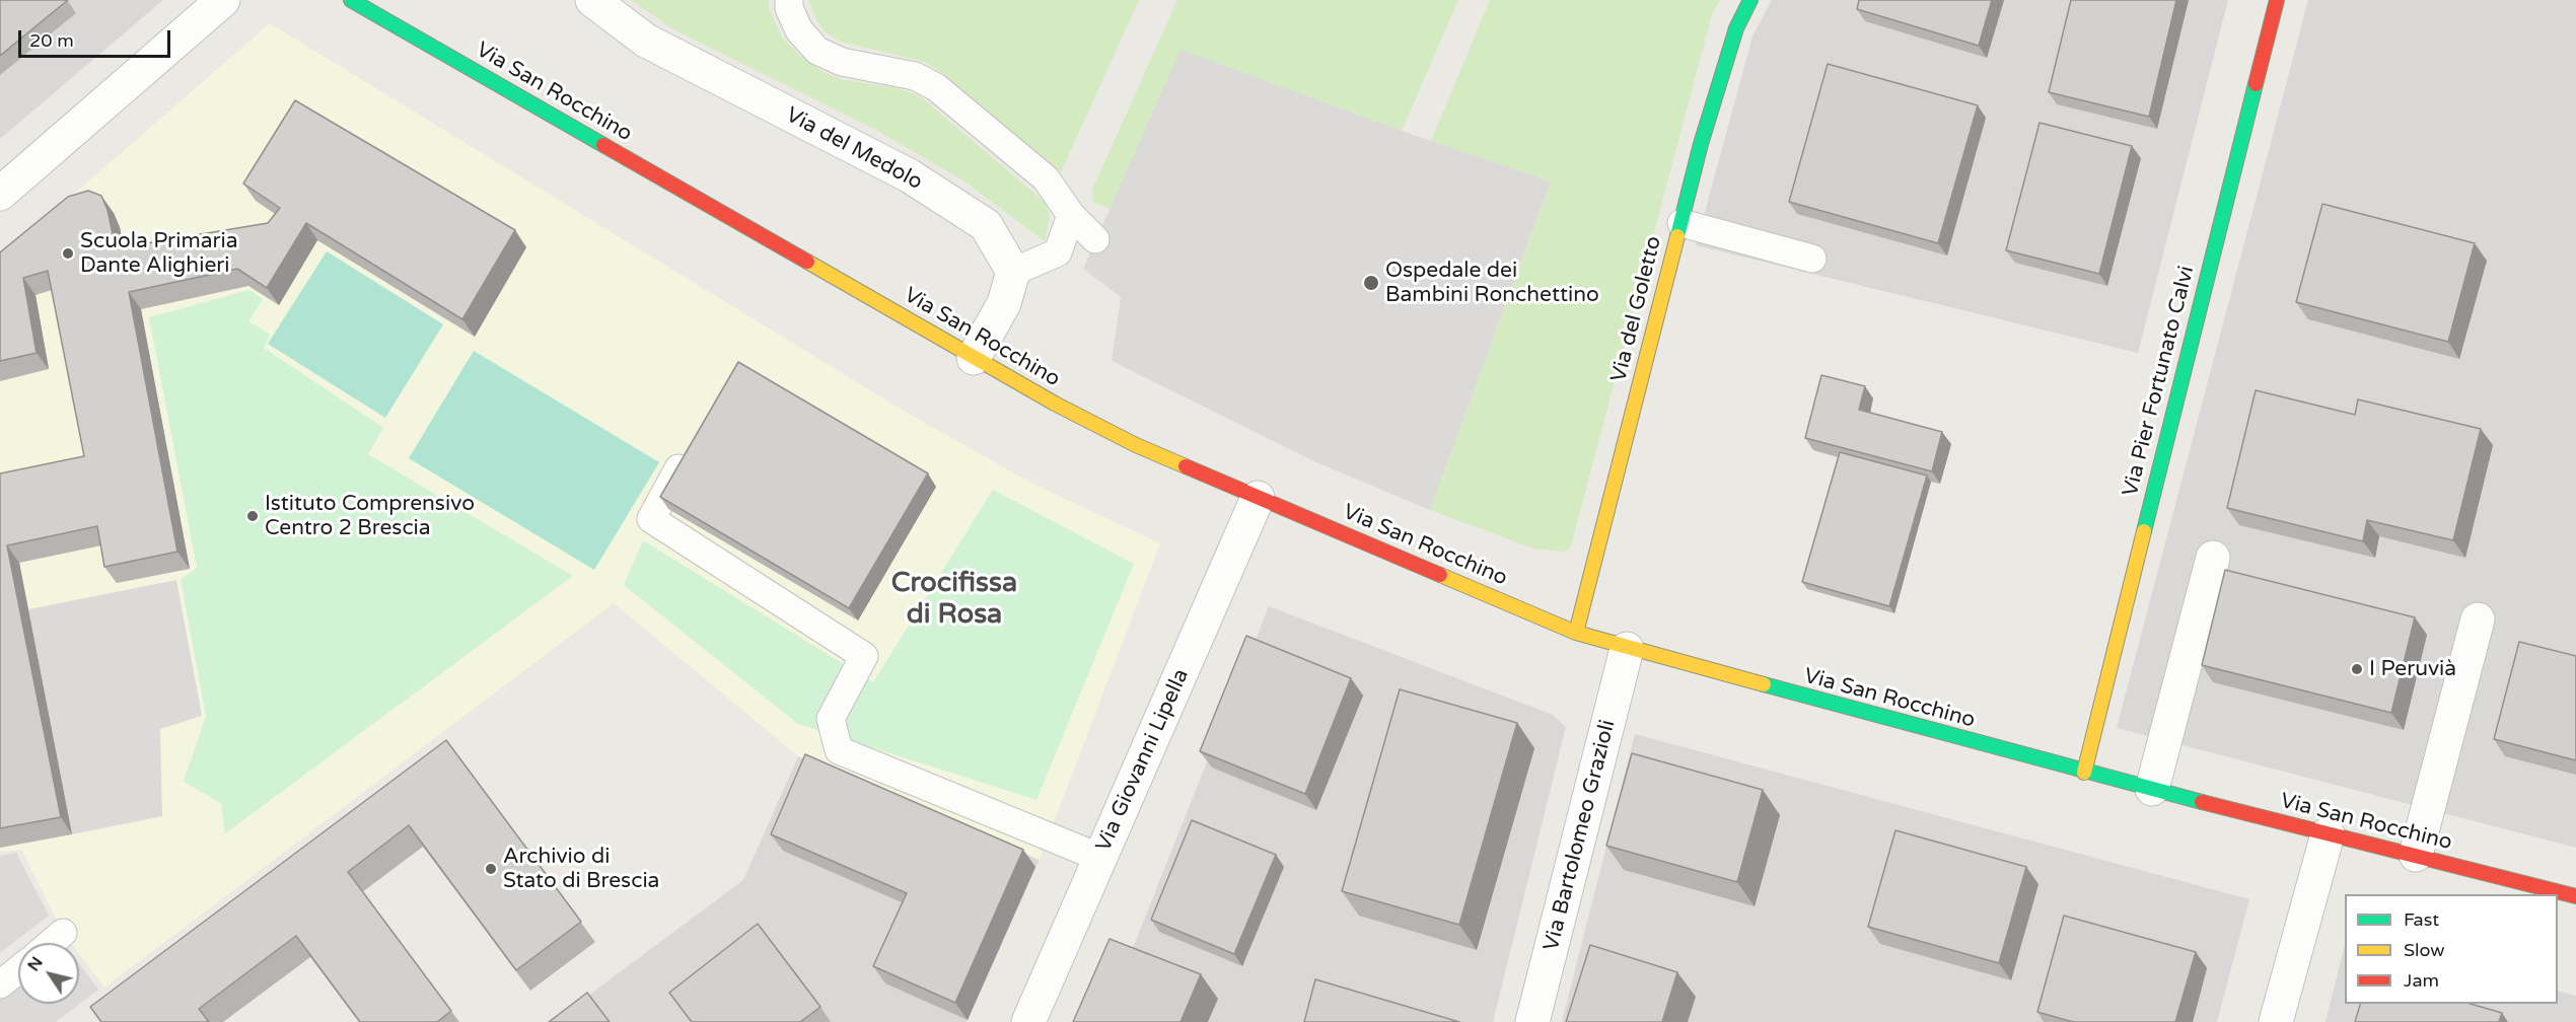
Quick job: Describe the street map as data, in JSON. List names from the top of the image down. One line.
{"streets":{"street":["Via San Rocchino","Via del Medolo","Via del Goletto","Via Pier Fortunato Calvi","Via Giovanni Lipella","Via Bartolomeo Grazioli"]},"crossings":[["Via San Rocchino","Via del Goletto"],["Via San Rocchino","Via Pier Fortunato Calvi"],["Via San Rocchino","Via Giovanni Lipella"],["Via San Rocchino","Via Bartolomeo Grazioli"]],"districts":["Crocifissa di Rosa"],"places":["Scuola Primaria Dante Alighieri","Ospedale dei Bambini Ronchettino","Istituto Comprensivo Centro 2 Brescia","I Peruvià","Archivio di Stato di Brescia"],"legend":["Fast","Slow","Jam"],"scale_bar":"20 m","north":"top left"}
